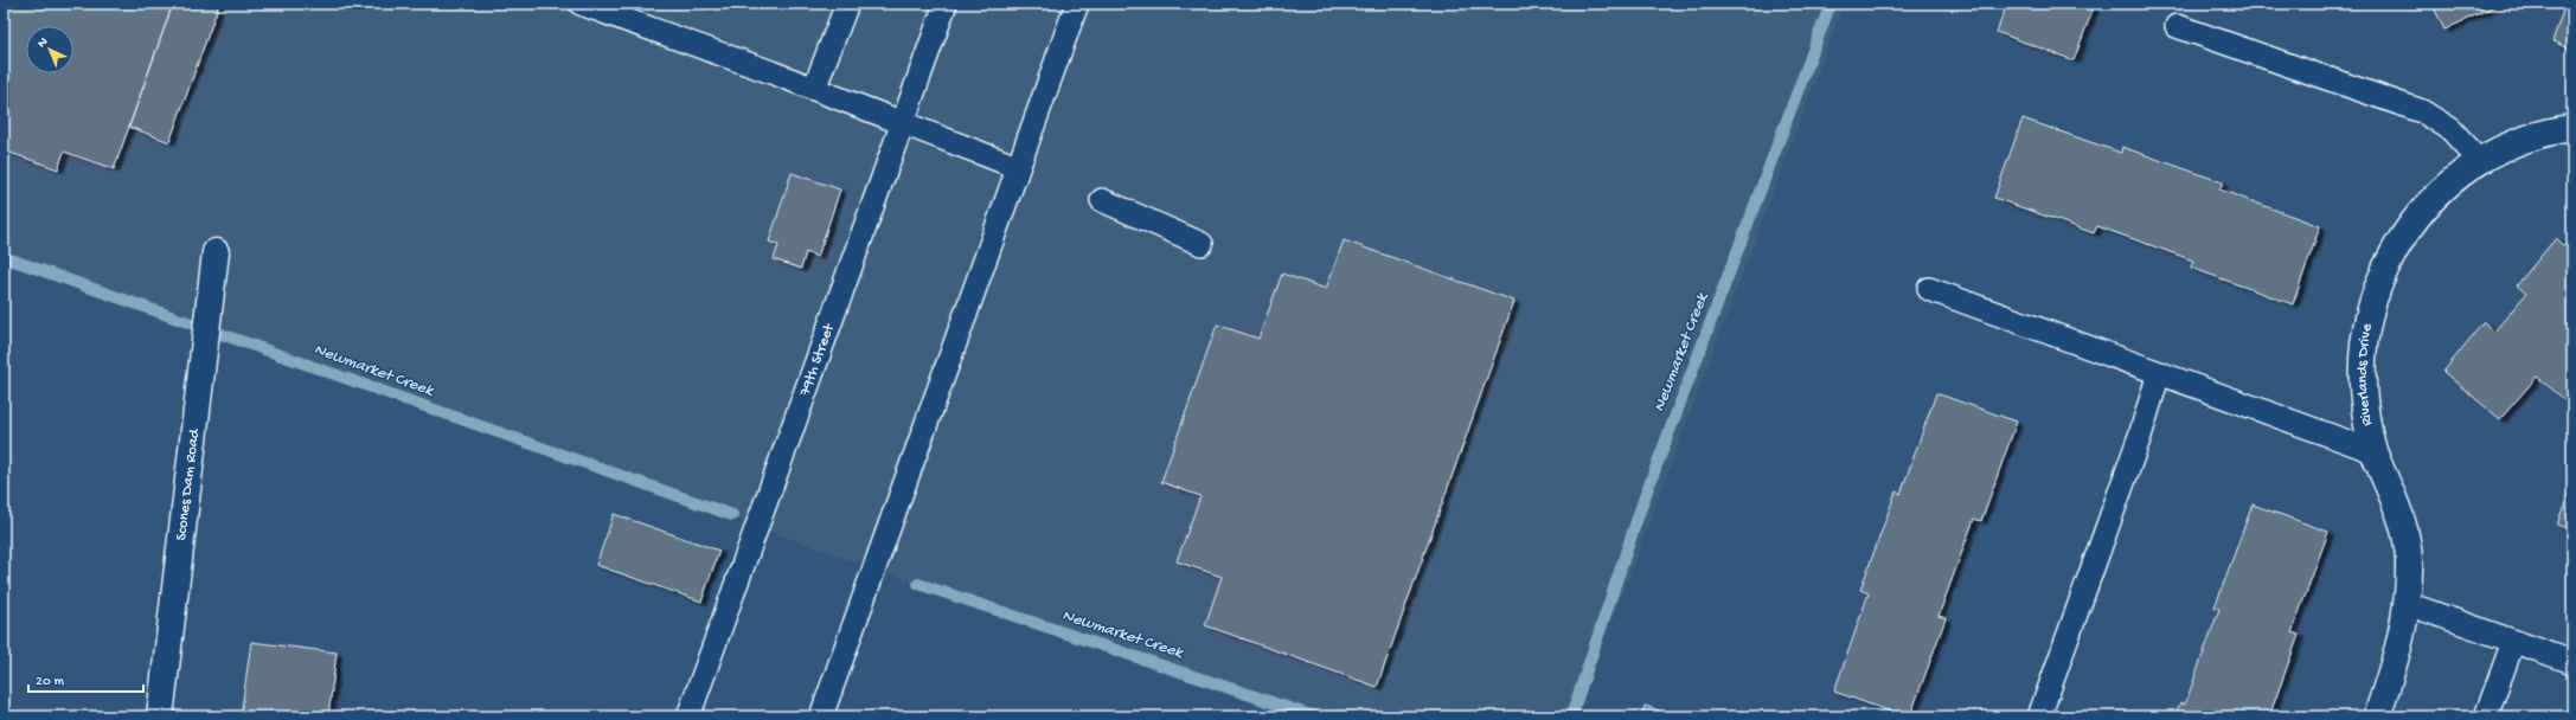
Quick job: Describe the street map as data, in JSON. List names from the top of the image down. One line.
{"streets":{"street":["Riverlands Drive","Scones Dam Road"],"lane":["79th Street"]},"water":["Newmarket Creek"],"scale_bar":"20 m","north":"top left"}
